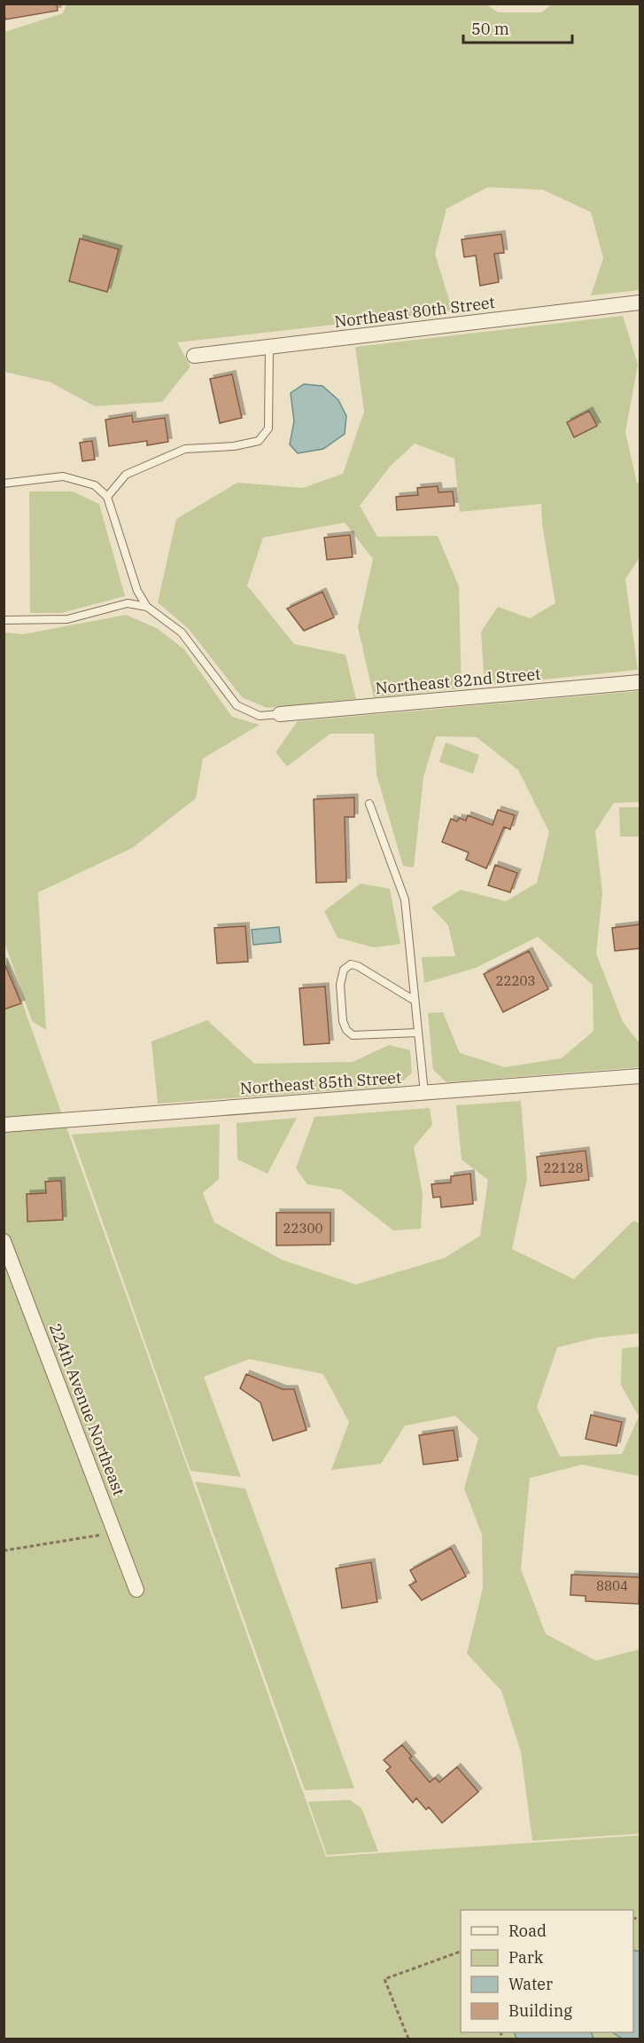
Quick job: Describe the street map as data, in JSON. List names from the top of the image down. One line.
{"streets":{"street":["Northeast 80th Street","Northeast 82nd Street","Northeast 85th Street","224th Avenue Northeast"]},"house_numbers":["22203","22128","22300","8804"],"legend":["Road","Park","Water","Building"],"scale_bar":"50 m"}
